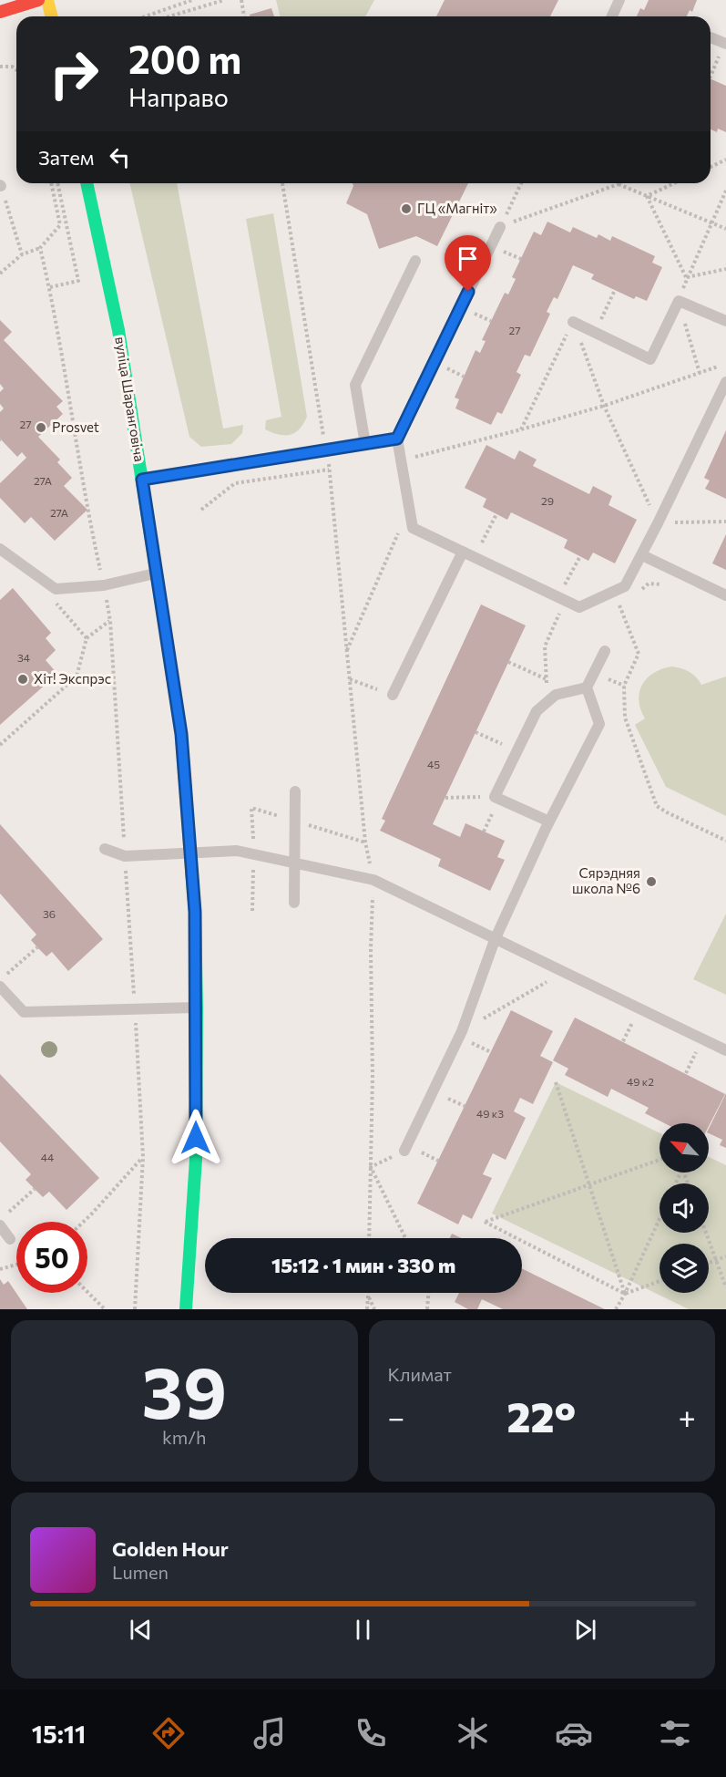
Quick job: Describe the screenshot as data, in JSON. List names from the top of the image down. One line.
{"streets":{"main road":["вуліца Шаранговіча"]},"places":["ГЦ «Магніт»","Prosvet","Хіт! Экспрэс","Сярэдняя школа №6"],"house_numbers":["27","27","27А","29","27А","34","45","36","49 к2","49 к3","44"],"north":"top left","page":{"turn":["200 m","Направо"],"then":"Затем","limit":"50","trip":"15:12 · 1 мин · 330 m","tile":[["39","km/h"],"Климат"],"heat":["−","22°","+"],"song":["Golden Hour","Lumen"],"tabs":"15:11"}}
